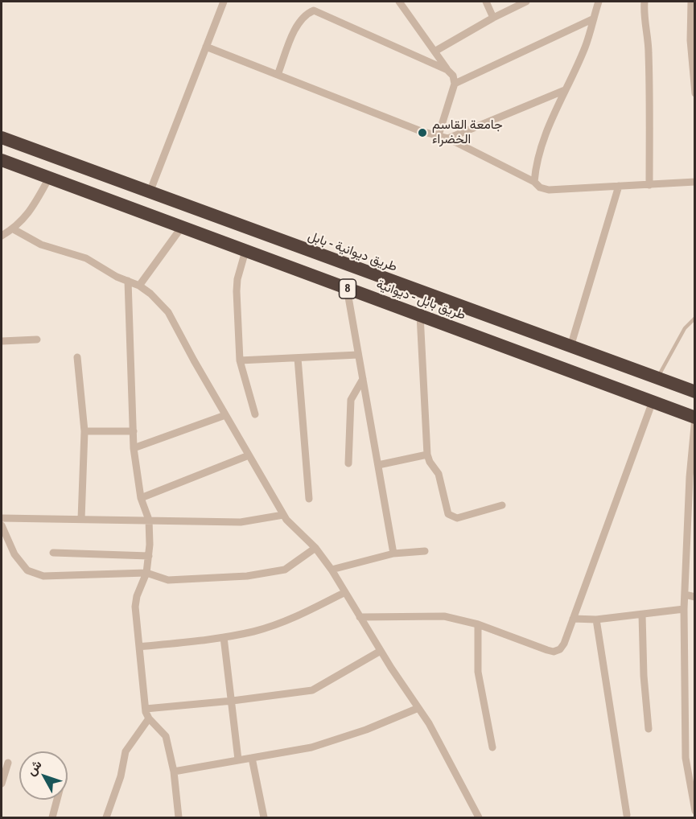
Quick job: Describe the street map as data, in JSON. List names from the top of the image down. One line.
{"streets":{"highway":["طريق ديوانية - بابل","8","طريق بابل - ديوانية"]},"places":["جامعة القاسم الخضراء"],"north":"top left"}
